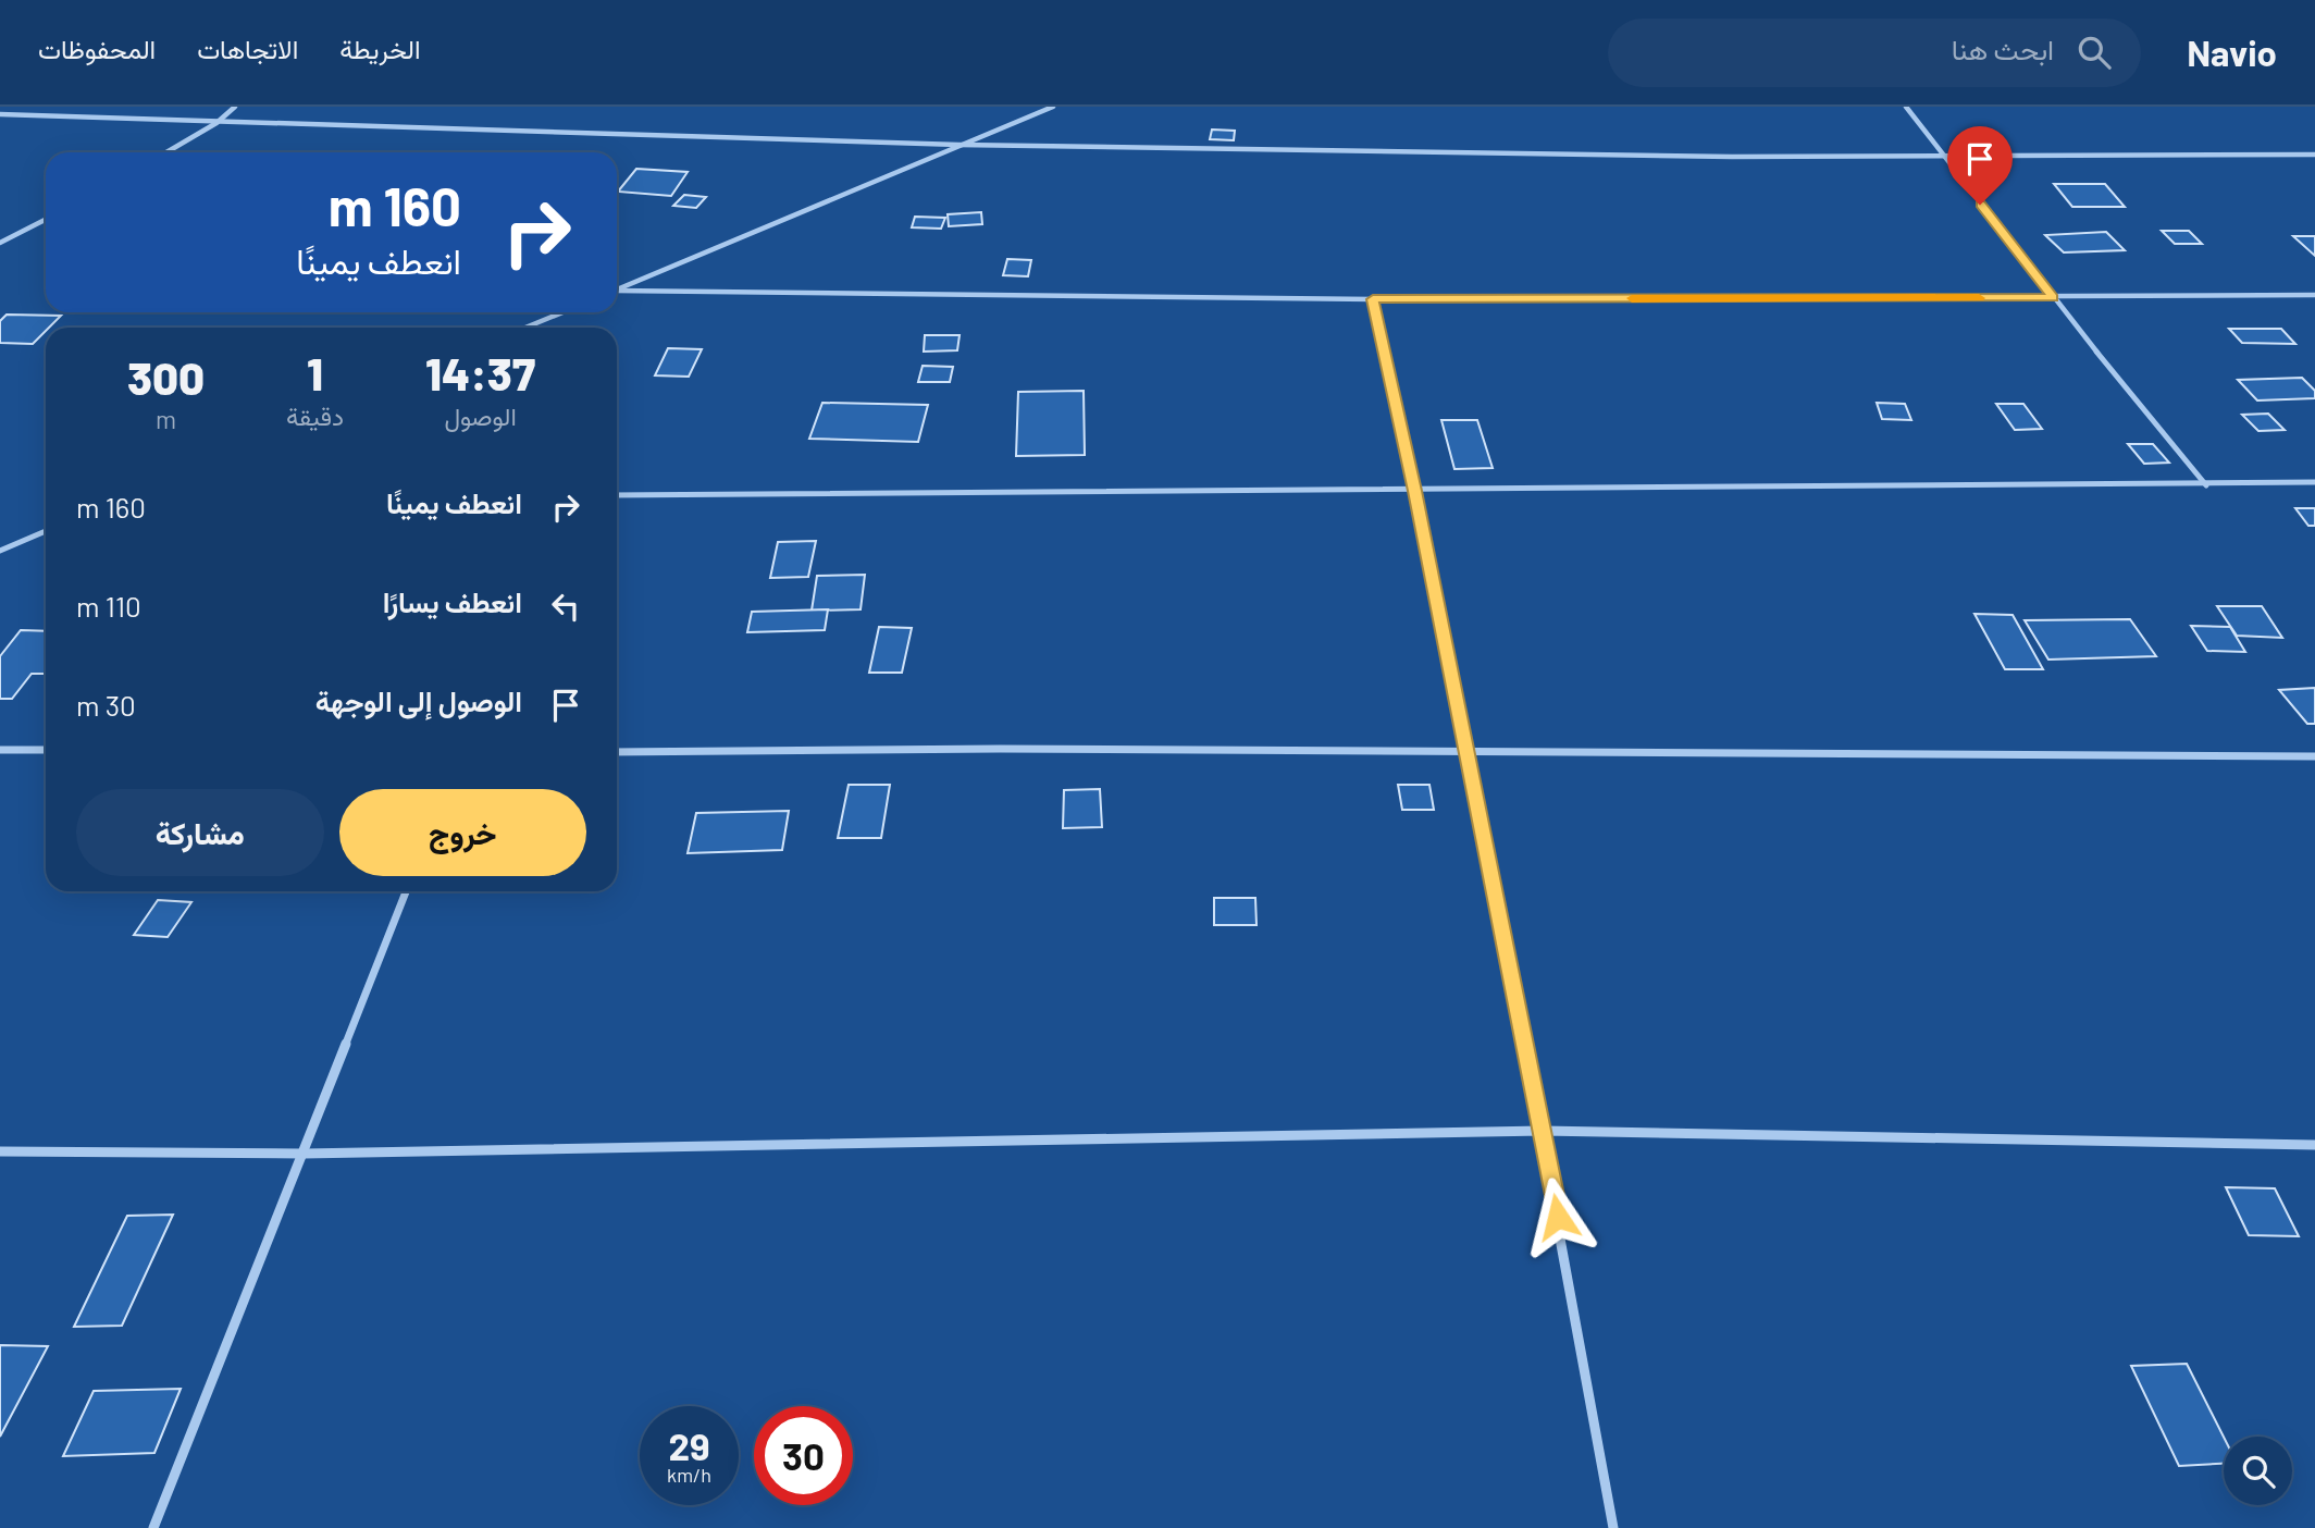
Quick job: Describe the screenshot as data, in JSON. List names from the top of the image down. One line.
{"page":{"header":"Navio","search":"ابحث هنا","nav":["الخريطة","الاتجاهات","المحفوظات"],"turn":["160 m","انعطف يمينًا"],"eta":["14:37","الوصول","1","دقيقة","300","m"],"list":[{"name":"انعطف يمينًا","value":"160 m"},{"name":"انعطف يسارًا","value":"110 m"},{"name":"الوصول إلى الوجهة","value":"30 m"}],"buttons":["خروج","مشاركة"],"speed":"29 km/h","limit":"30"}}
